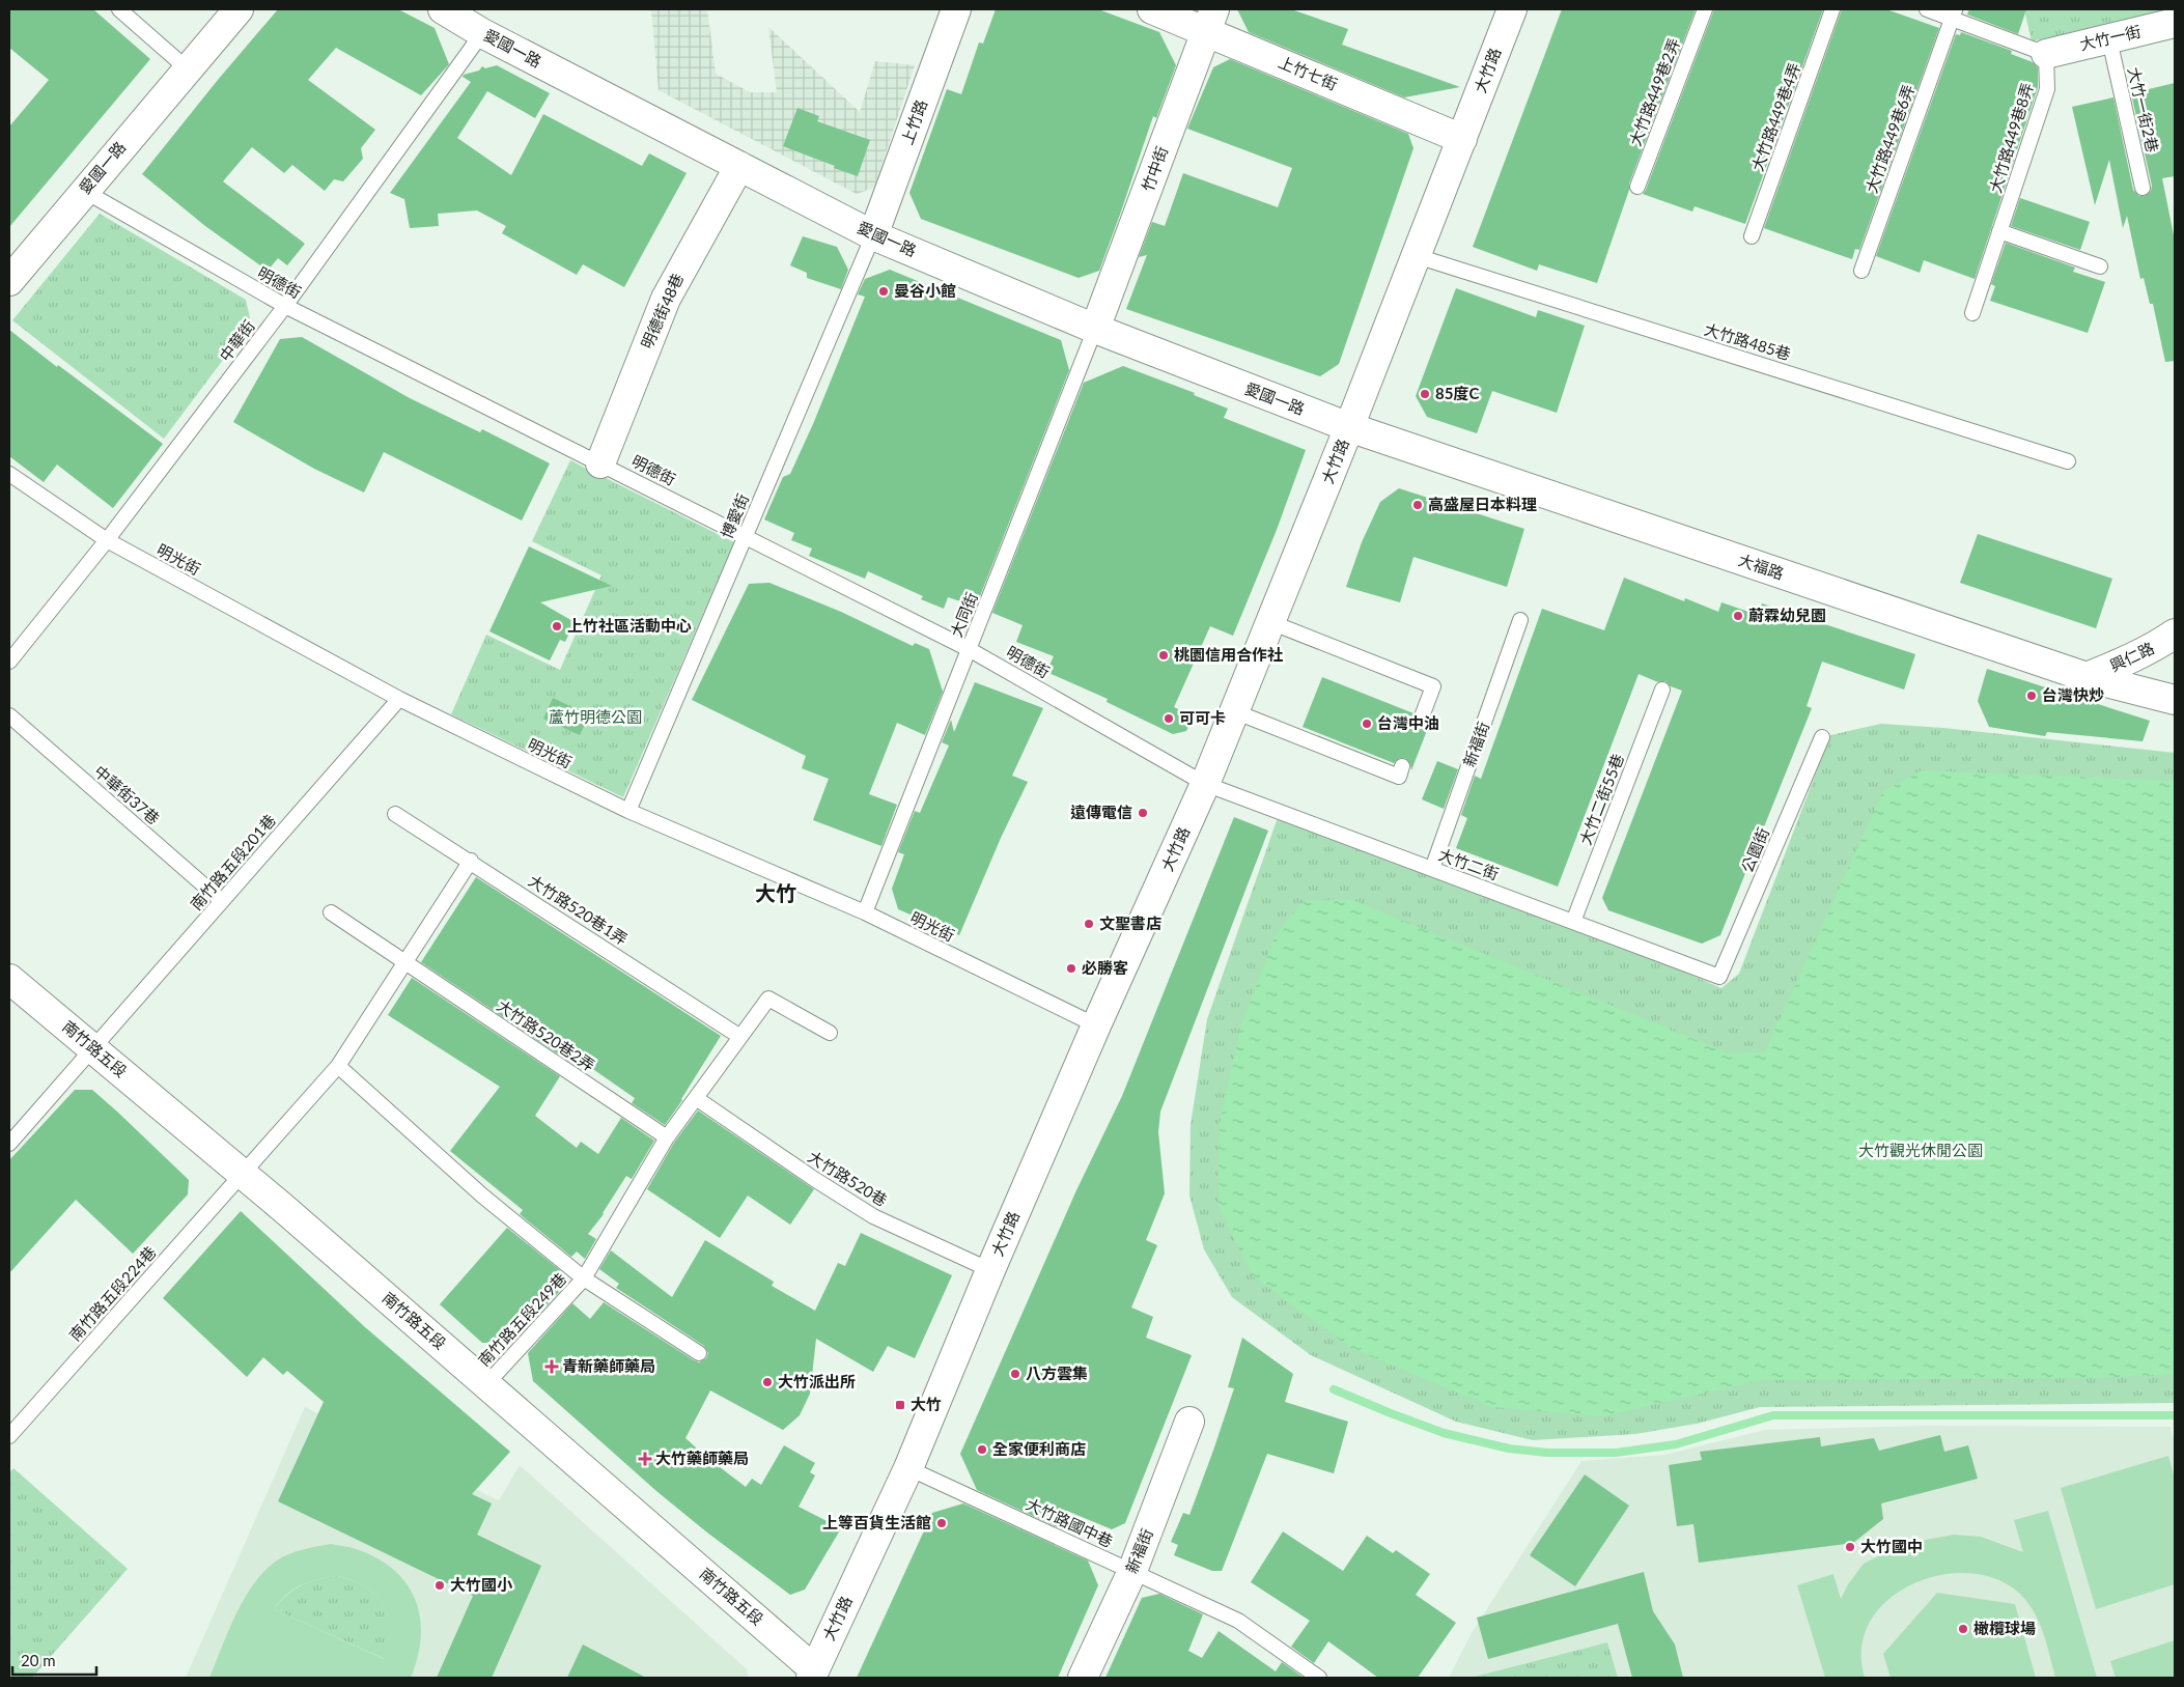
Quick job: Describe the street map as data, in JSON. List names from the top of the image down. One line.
{"streets":{"street":["大竹一街","愛國一路","大竹路","上竹七街","上竹路","竹中街","明德街48巷","大福路","興仁路","新福街","南竹路五段"],"lane":["大竹路449巷2弄","大竹一街2巷","大竹路449巷4弄","大竹路449巷8弄","大竹路449巷6弄","明德街","中華街","大竹路485巷","博愛街","明光街","大同街","中華街37巷","大竹二街55巷","公園街","南竹路五段201巷","大竹二街","大竹路520巷1弄","大竹路520巷2弄","大竹路520巷","南竹路五段224巷","南竹路五段249巷","大竹路國中巷"]},"crossings":[["大竹一街","大竹一街2巷"],["大竹一街","大竹路449巷8弄"],["愛國一路","大竹路"],["愛國一路","上竹路"],["愛國一路","竹中街"],["愛國一路","明德街"],["愛國一路","明德街48巷"],["愛國一路","中華街"],["愛國一路","博愛街"],["愛國一路","大福路"],["愛國一路","大同街"],["大竹路","上竹七街"],["大竹路","明德街"],["大竹路","大竹路485巷"],["大竹路","明光街"],["大竹路","大福路"],["大竹路","大竹二街"],["大竹路","南竹路五段"],["大竹路","大竹路520巷"],["大竹路","大竹路國中巷"],["上竹七街","竹中街"],["上竹路","博愛街"],["竹中街","大同街"],["明德街","明德街48巷"],["明德街","中華街"],["明德街","博愛街"],["明德街","大同街"],["明德街","大竹二街"],["中華街","明光街"],["博愛街","明光街"],["明光街","大同街"],["明光街","南竹路五段201巷"],["大福路","興仁路"],["新福街","大竹二街"],["新福街","大竹路國中巷"],["中華街37巷","南竹路五段201巷"],["大竹二街55巷","大竹二街"],["公園街","大竹二街"],["南竹路五段201巷","南竹路五段"],["南竹路五段","南竹路五段224巷"],["南竹路五段","南竹路五段249巷"]],"districts":["大竹"],"parks":["蘆竹明德公園","大竹觀光休閒公園"],"places":{"other":["曼谷小館","85度C","高盛屋日本料理","蔚霖幼兒園","上竹社區活動中心","桃園信用合作社","台灣快炒","可可卡","台灣中油","遠傳電信","文聖書店","必勝客","八方雲集","大竹派出所","全家便利商店","上等百貨生活館","大竹國中","大竹國小","橄欖球場"],"health":["青新藥師藥局","大竹藥師藥局"],"transit":["大竹"]},"scale_bar":"20 m"}
